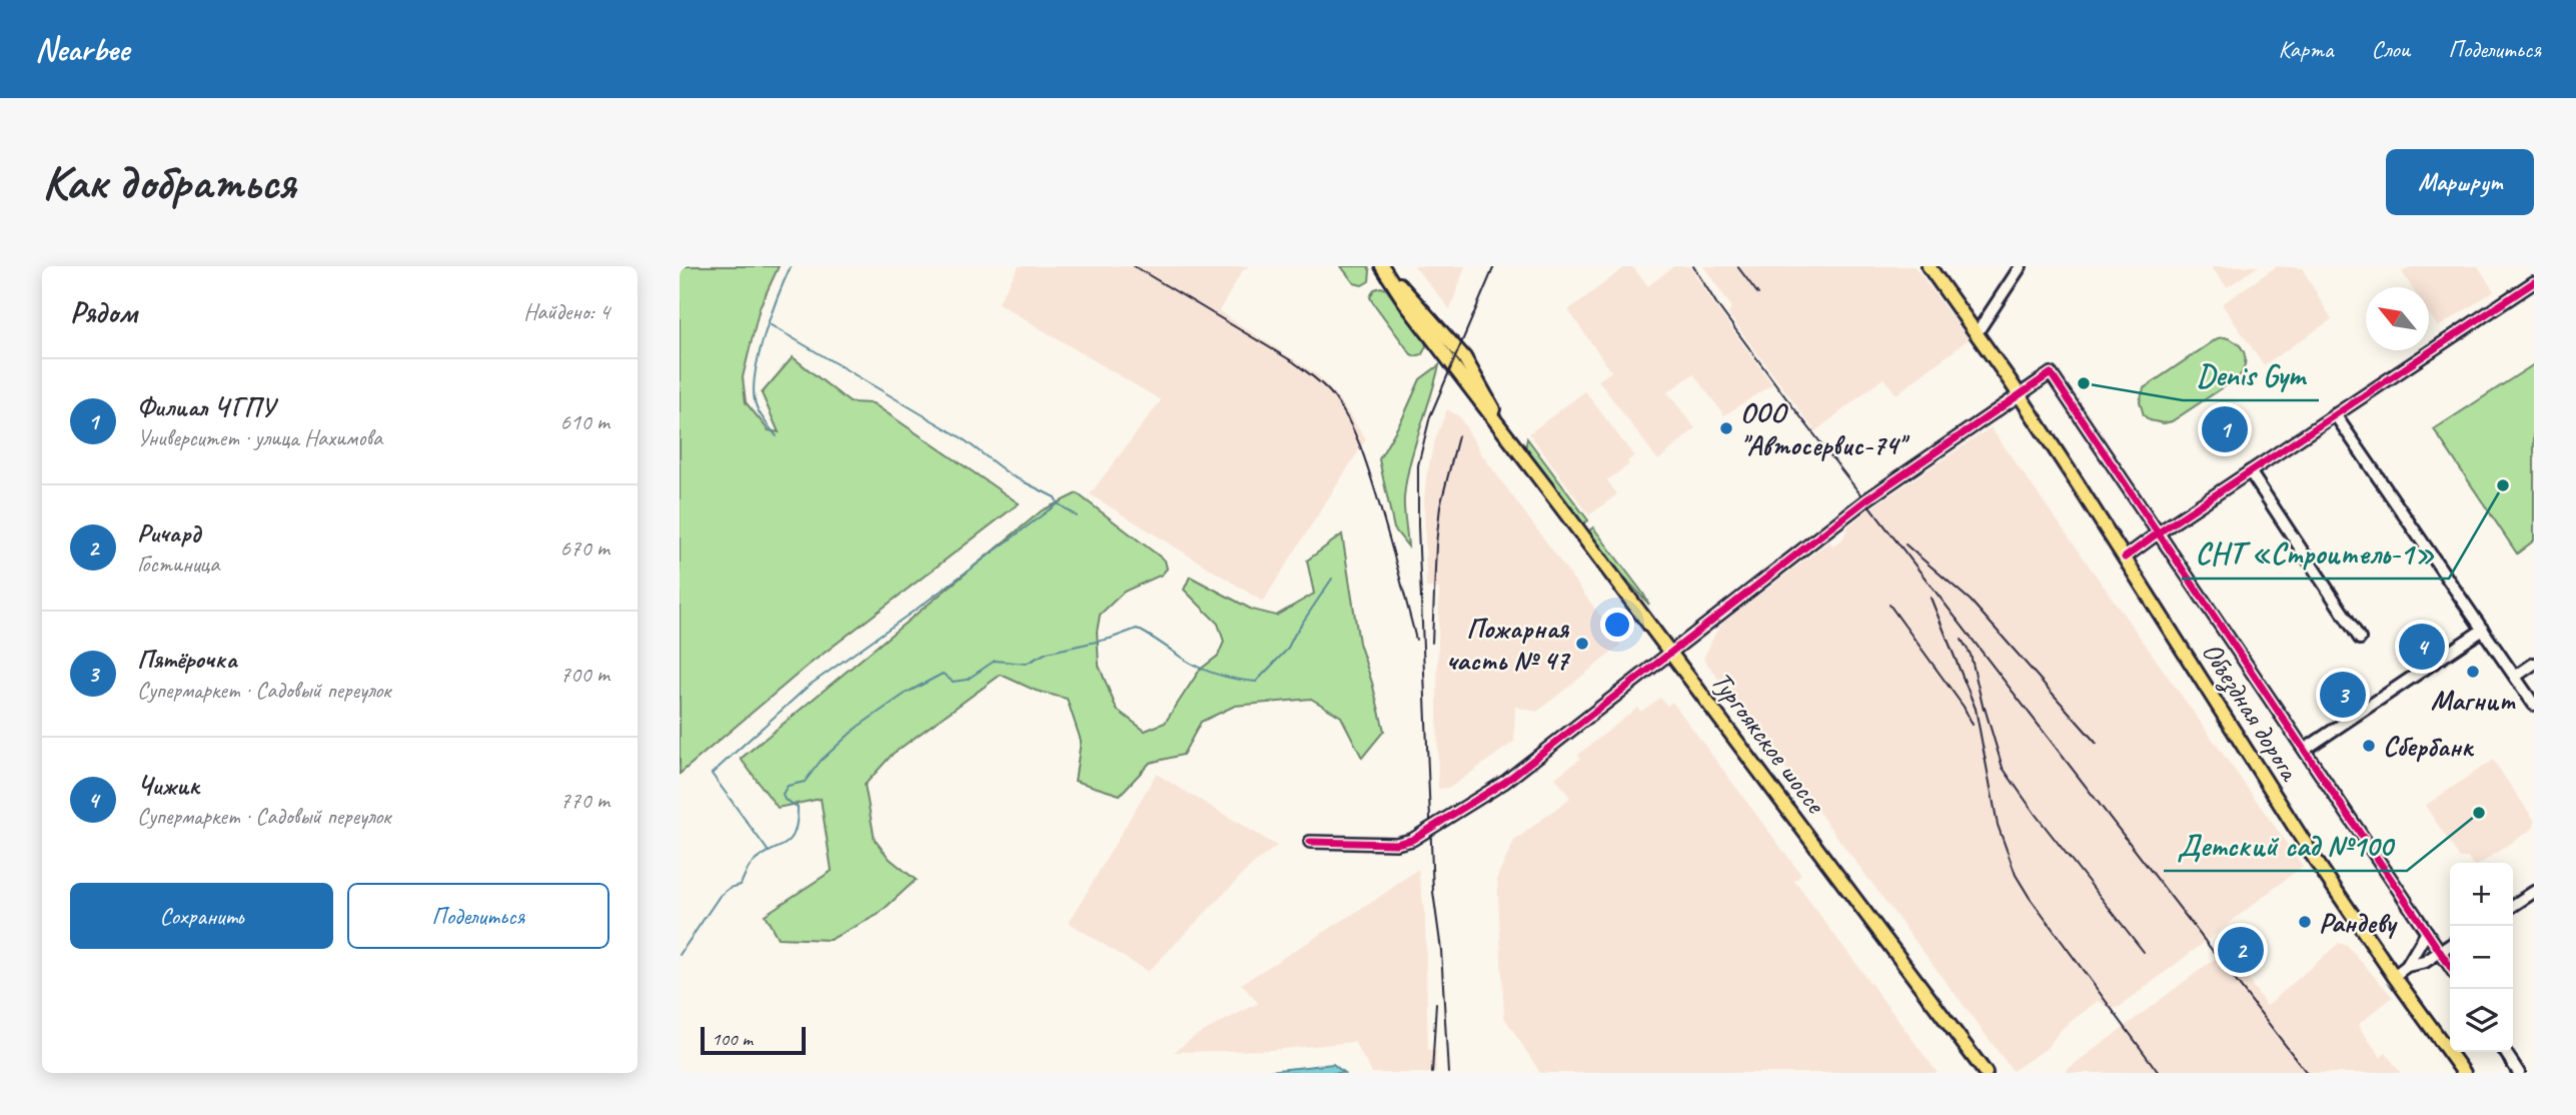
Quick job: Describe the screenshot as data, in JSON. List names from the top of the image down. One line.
{"streets":{"main road":["Объездная дорога","Тургоякское шоссе"]},"places":["Denis Gym","ООО \"Автосервис-74\"","СНТ «Строитель-1»","Пожарная часть № 47","Магнит","Сбербанк","Детский сад №100","Рандеву"],"scale_bar":"100 m","north":"top left","page":{"header":"Nearbee","nav":["Карта","Слои","Поделиться"],"buttons":["Маршрут",["Сохранить","Поделиться"]],"title":"Как добраться","heading":["Рядом","Найдено: 4"],"list":[{"mark":"1","name":"Филиал ЧГПУ","note":"Университет · улица Нахимова","value":"610 m"},{"mark":"2","name":"Ричард","note":"Гостиница","value":"670 m"},{"mark":"3","name":"Пятёрочка","note":"Супермаркет · Садовый переулок","value":"700 m"},{"mark":"4","name":"Чижик","note":"Супермаркет · Садовый переулок","value":"770 m"}],"pins":["1","4","3","2"],"map_buttons":["+","−"],"scale":"100 m"}}
